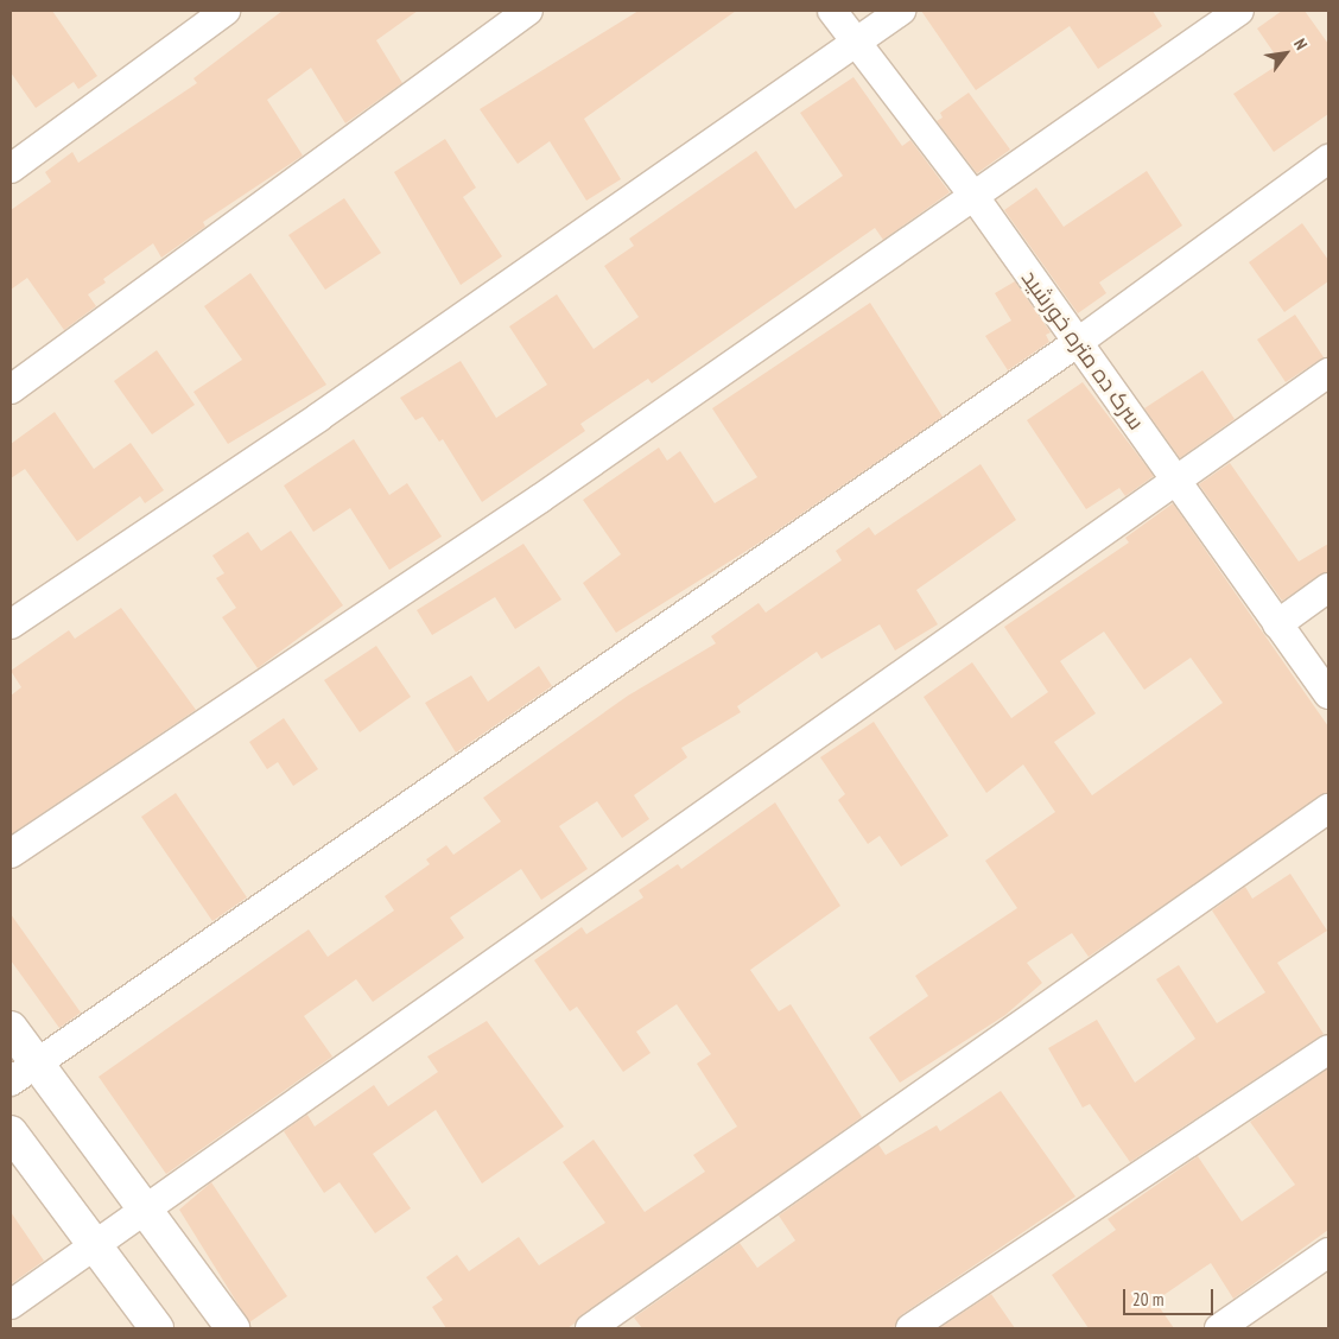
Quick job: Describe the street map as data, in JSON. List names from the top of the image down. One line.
{"streets":{"street":["سرک ده متره خورشید"]},"scale_bar":"20 m","north":"top right"}
